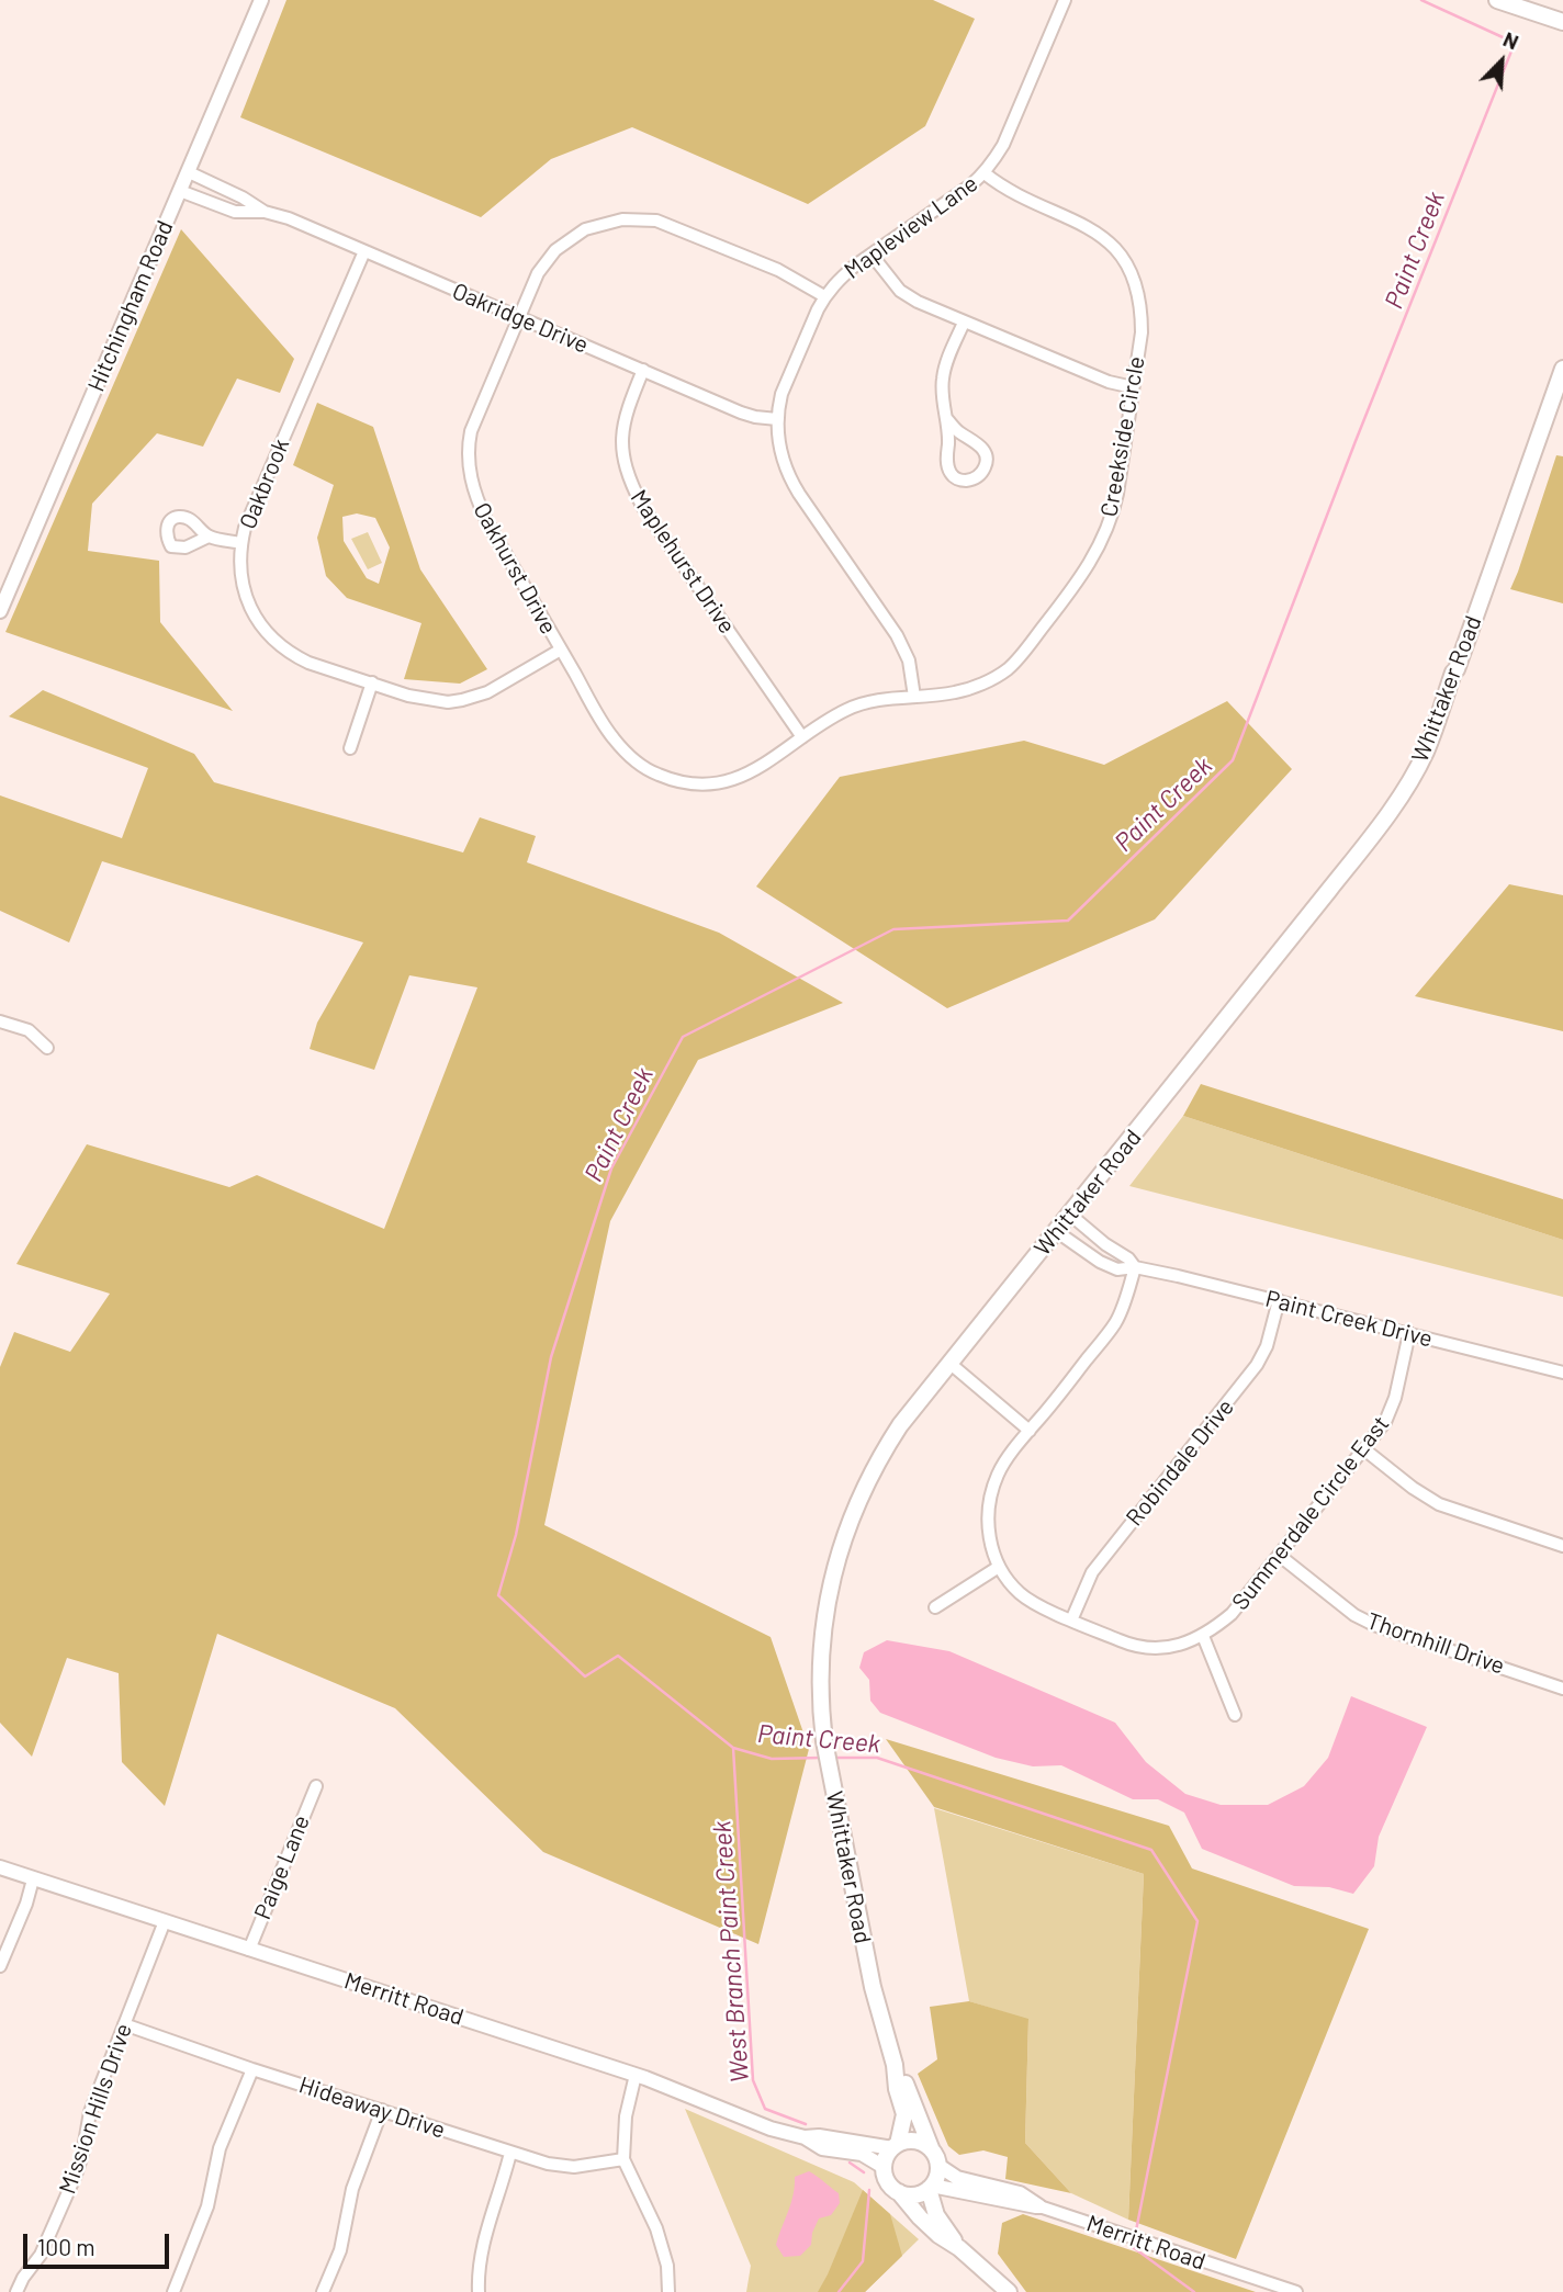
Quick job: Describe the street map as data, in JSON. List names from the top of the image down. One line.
{"streets":{"main road":["Whittaker Road"],"street":["Mapleview Lane","Hitchingham Road","Oakridge Drive","Creekside Circle","Oakbrook","Maplehurst Drive","Oakhurst Drive","Paint Creek Drive","Robindale Drive","Summerdale Circle East","Thornhill Drive","Paige Lane","Merritt Road","Hideaway Drive","Mission Hills Drive"]},"crossings":[["Mapleview Lane","Oakridge Drive"],["Mapleview Lane","Creekside Circle"],["Mapleview Lane","Oakhurst Drive"],["Hitchingham Road","Oakridge Drive"],["Oakridge Drive","Oakbrook"],["Oakridge Drive","Maplehurst Drive"],["Oakridge Drive","Oakhurst Drive"],["Creekside Circle","Maplehurst Drive"],["Creekside Circle","Oakhurst Drive"],["Oakbrook","Oakhurst Drive"],["Maplehurst Drive","Oakhurst Drive"],["Whittaker Road","Paint Creek Drive"],["Whittaker Road","Merritt Road"],["Paint Creek Drive","Robindale Drive"],["Paint Creek Drive","Summerdale Circle East"],["Robindale Drive","Summerdale Circle East"],["Summerdale Circle East","Thornhill Drive"],["Paige Lane","Merritt Road"],["Merritt Road","Mission Hills Drive"],["Hideaway Drive","Mission Hills Drive"]],"water":["Paint Creek","West Branch Paint Creek"],"scale_bar":"100 m","north":"top right"}
